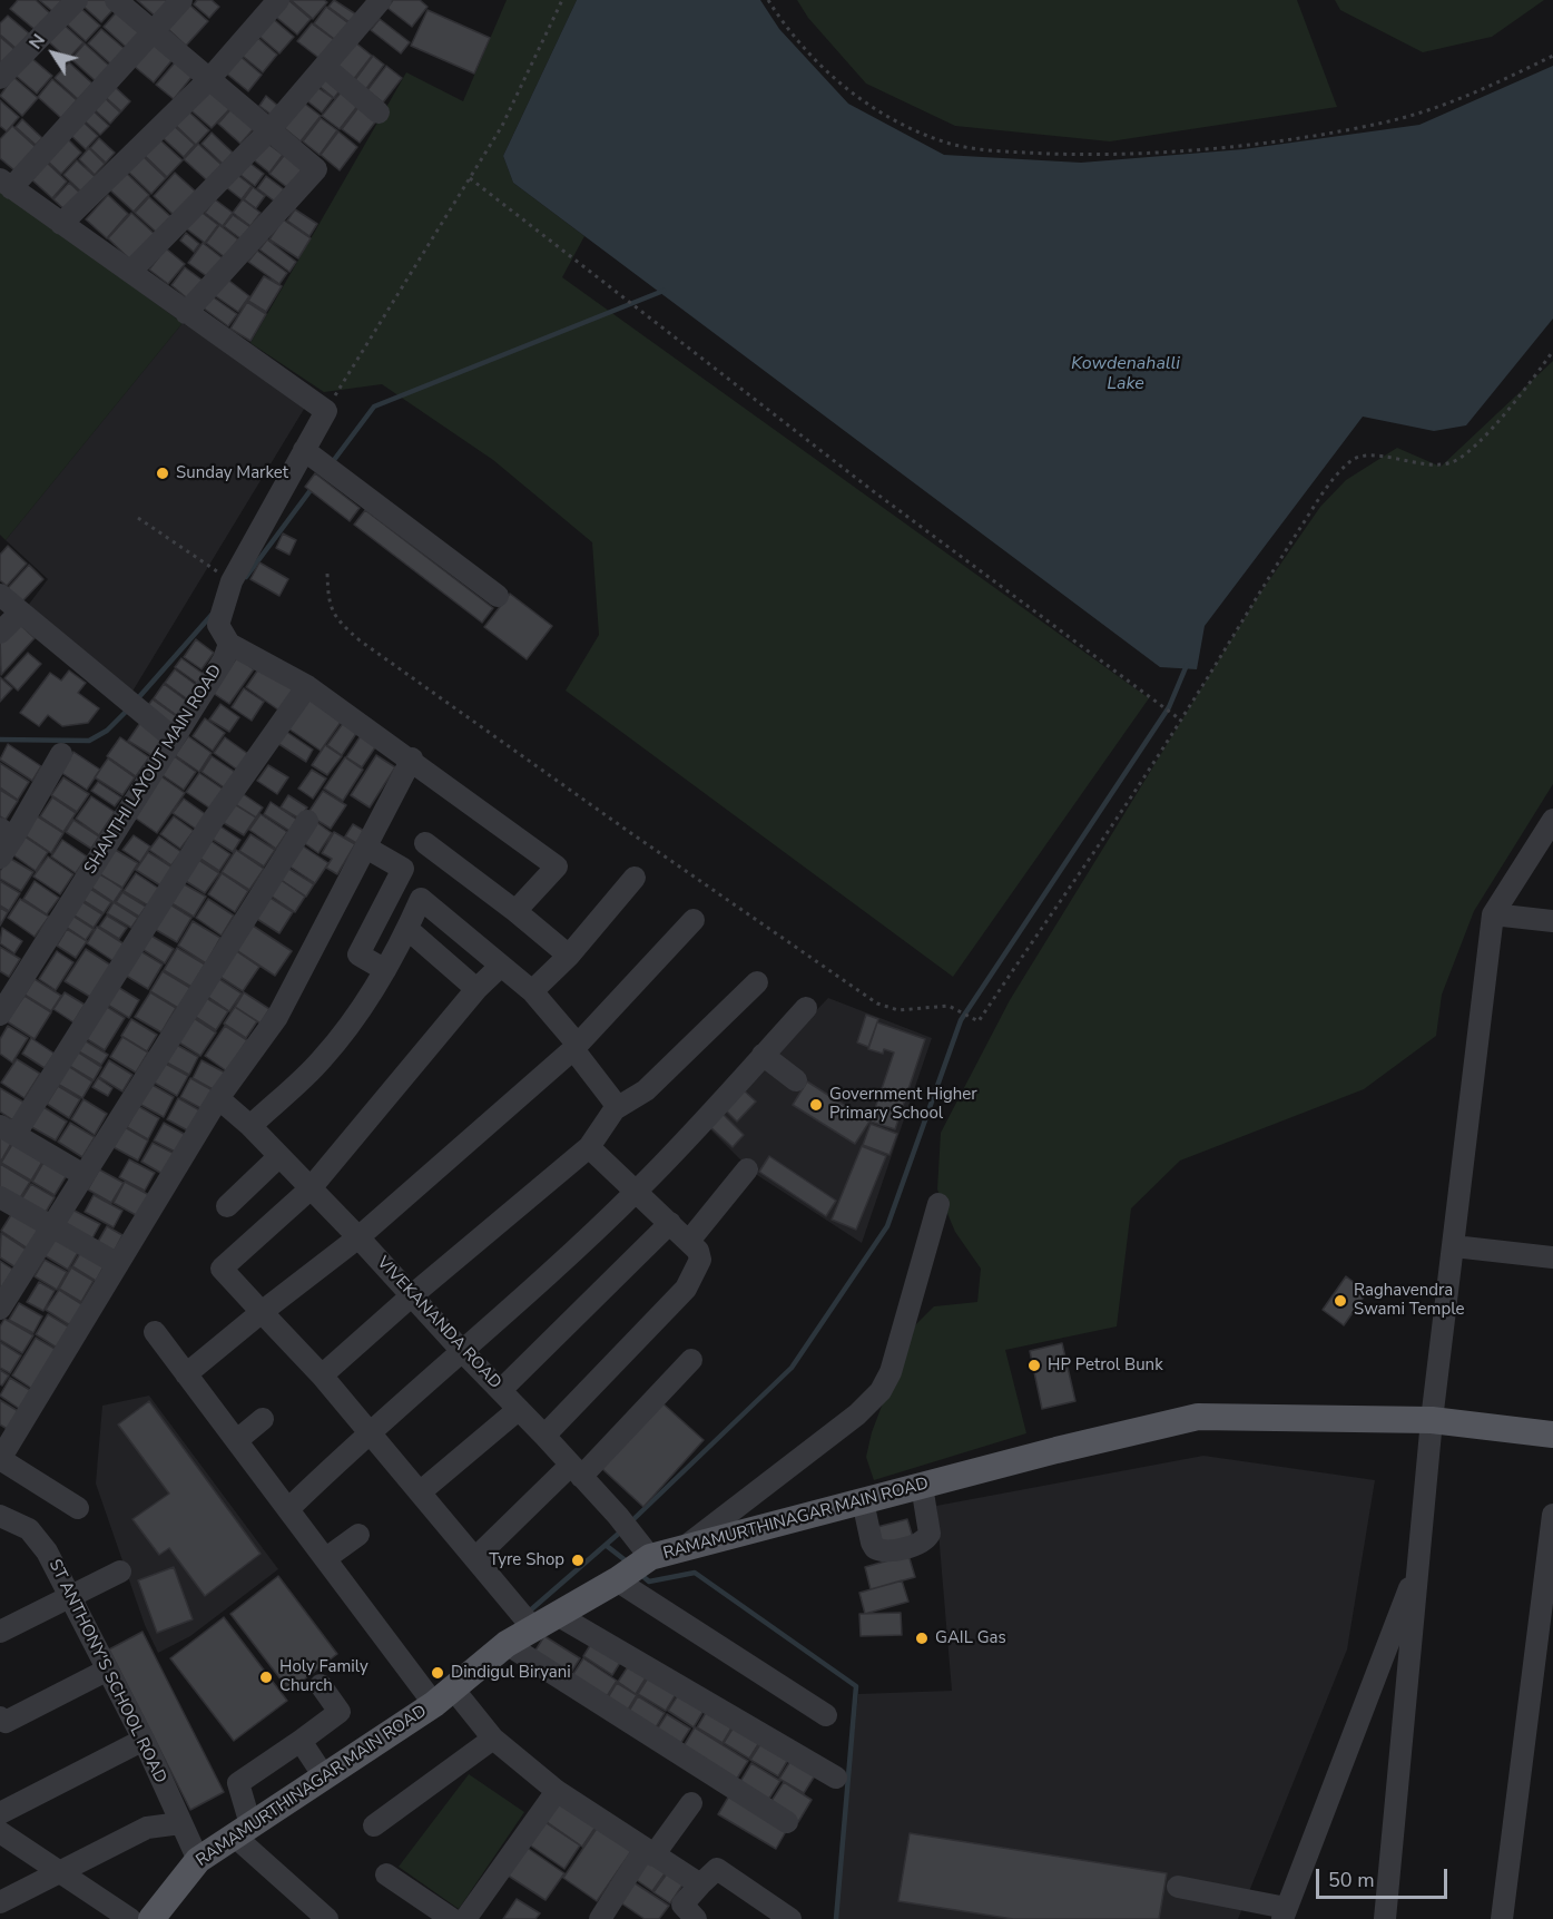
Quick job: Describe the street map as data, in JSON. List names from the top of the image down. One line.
{"streets":{"main road":["RAMAMURTHINAGAR MAIN ROAD"],"street":["SHANTHI LAYOUT MAIN ROAD","VIVEKANANDA ROAD","ST ANTHONY'S SCHOOL ROAD"]},"crossings":[["VIVEKANANDA ROAD","RAMAMURTHINAGAR MAIN ROAD"],["RAMAMURTHINAGAR MAIN ROAD","ST ANTHONY'S SCHOOL ROAD"]],"water":["Kowdenahalli Lake"],"places":["Sunday Market","Government Higher Primary School","Raghavendra Swami Temple","HP Petrol Bunk","Tyre Shop","GAIL Gas","Dindigul Biryani","Holy Family Church"],"scale_bar":"50 m","north":"top left"}
